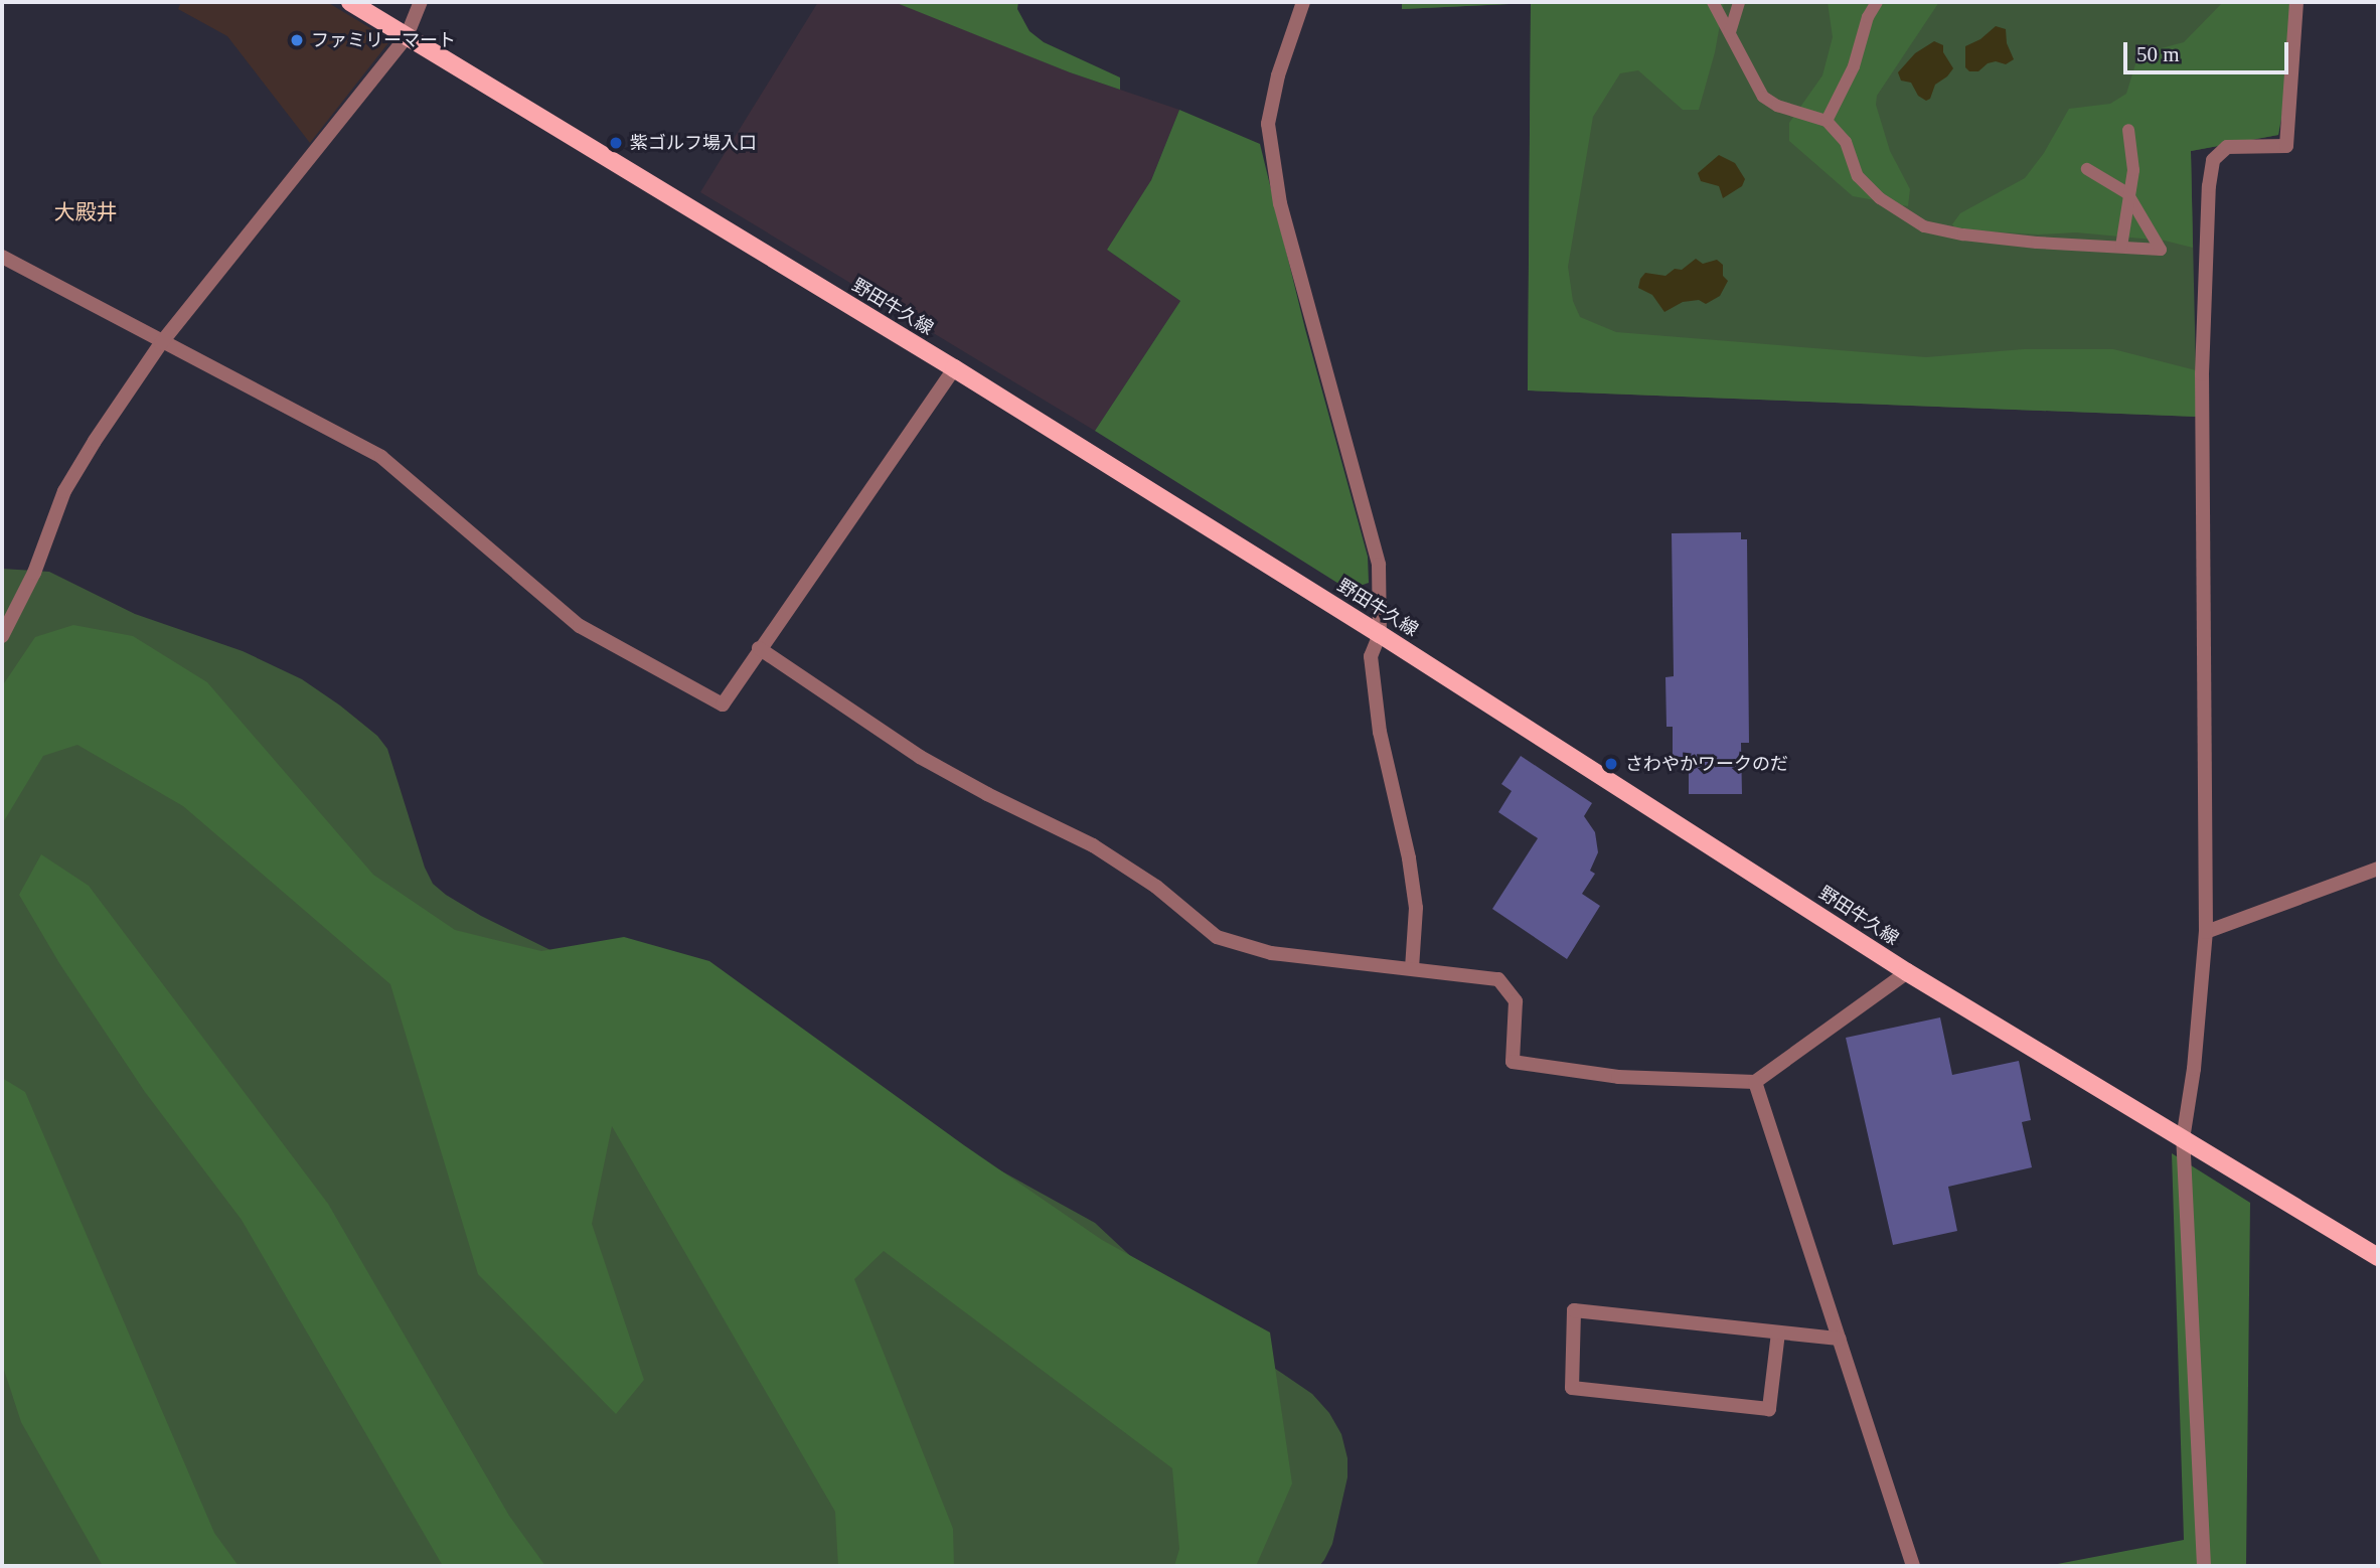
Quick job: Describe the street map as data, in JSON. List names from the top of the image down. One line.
{"streets":{"main road":["野田牛久線"]},"districts":["大殿井"],"places":["ファミリーマート","紫ゴルフ場入口","さわやかワークのだ"],"scale_bar":"50 m"}
